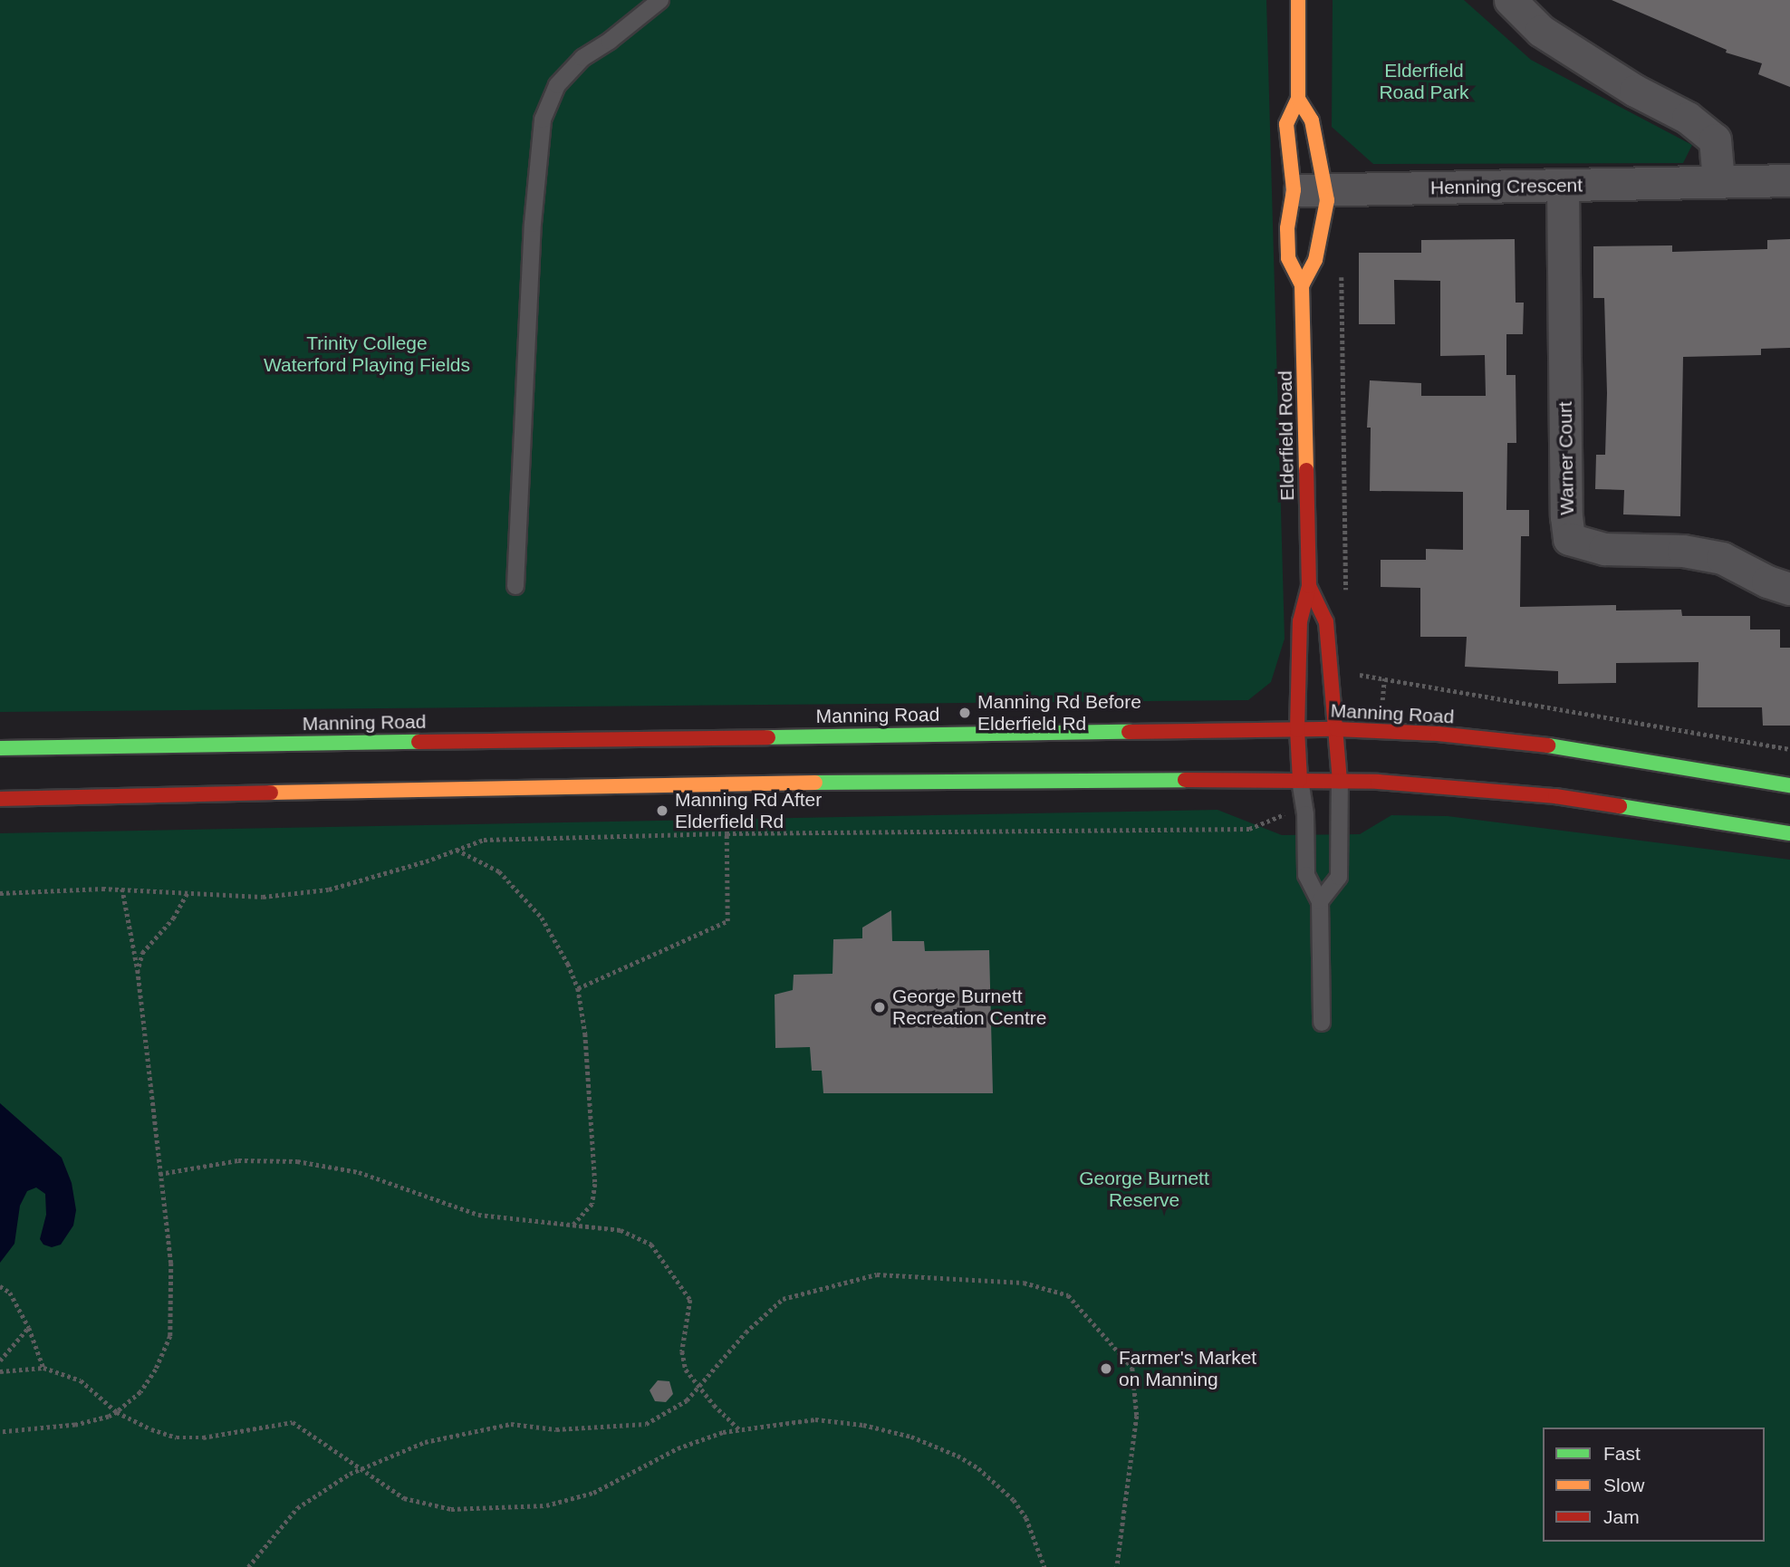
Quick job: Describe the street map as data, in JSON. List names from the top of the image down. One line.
{"streets":{"main road":["Elderfield Road","Manning Road"],"street":["Henning Crescent","Warner Court"]},"crossings":[["Henning Crescent","Elderfield Road"],["Henning Crescent","Warner Court"],["Elderfield Road","Manning Road"]],"parks":["Elderfield Road Park","Trinity College Waterford Playing Fields","George Burnett Reserve"],"places":["Manning Rd Before Elderfield Rd","Manning Rd After Elderfield Rd","George Burnett Recreation Centre","Farmer's Market on Manning"],"legend":["Fast","Slow","Jam"]}
